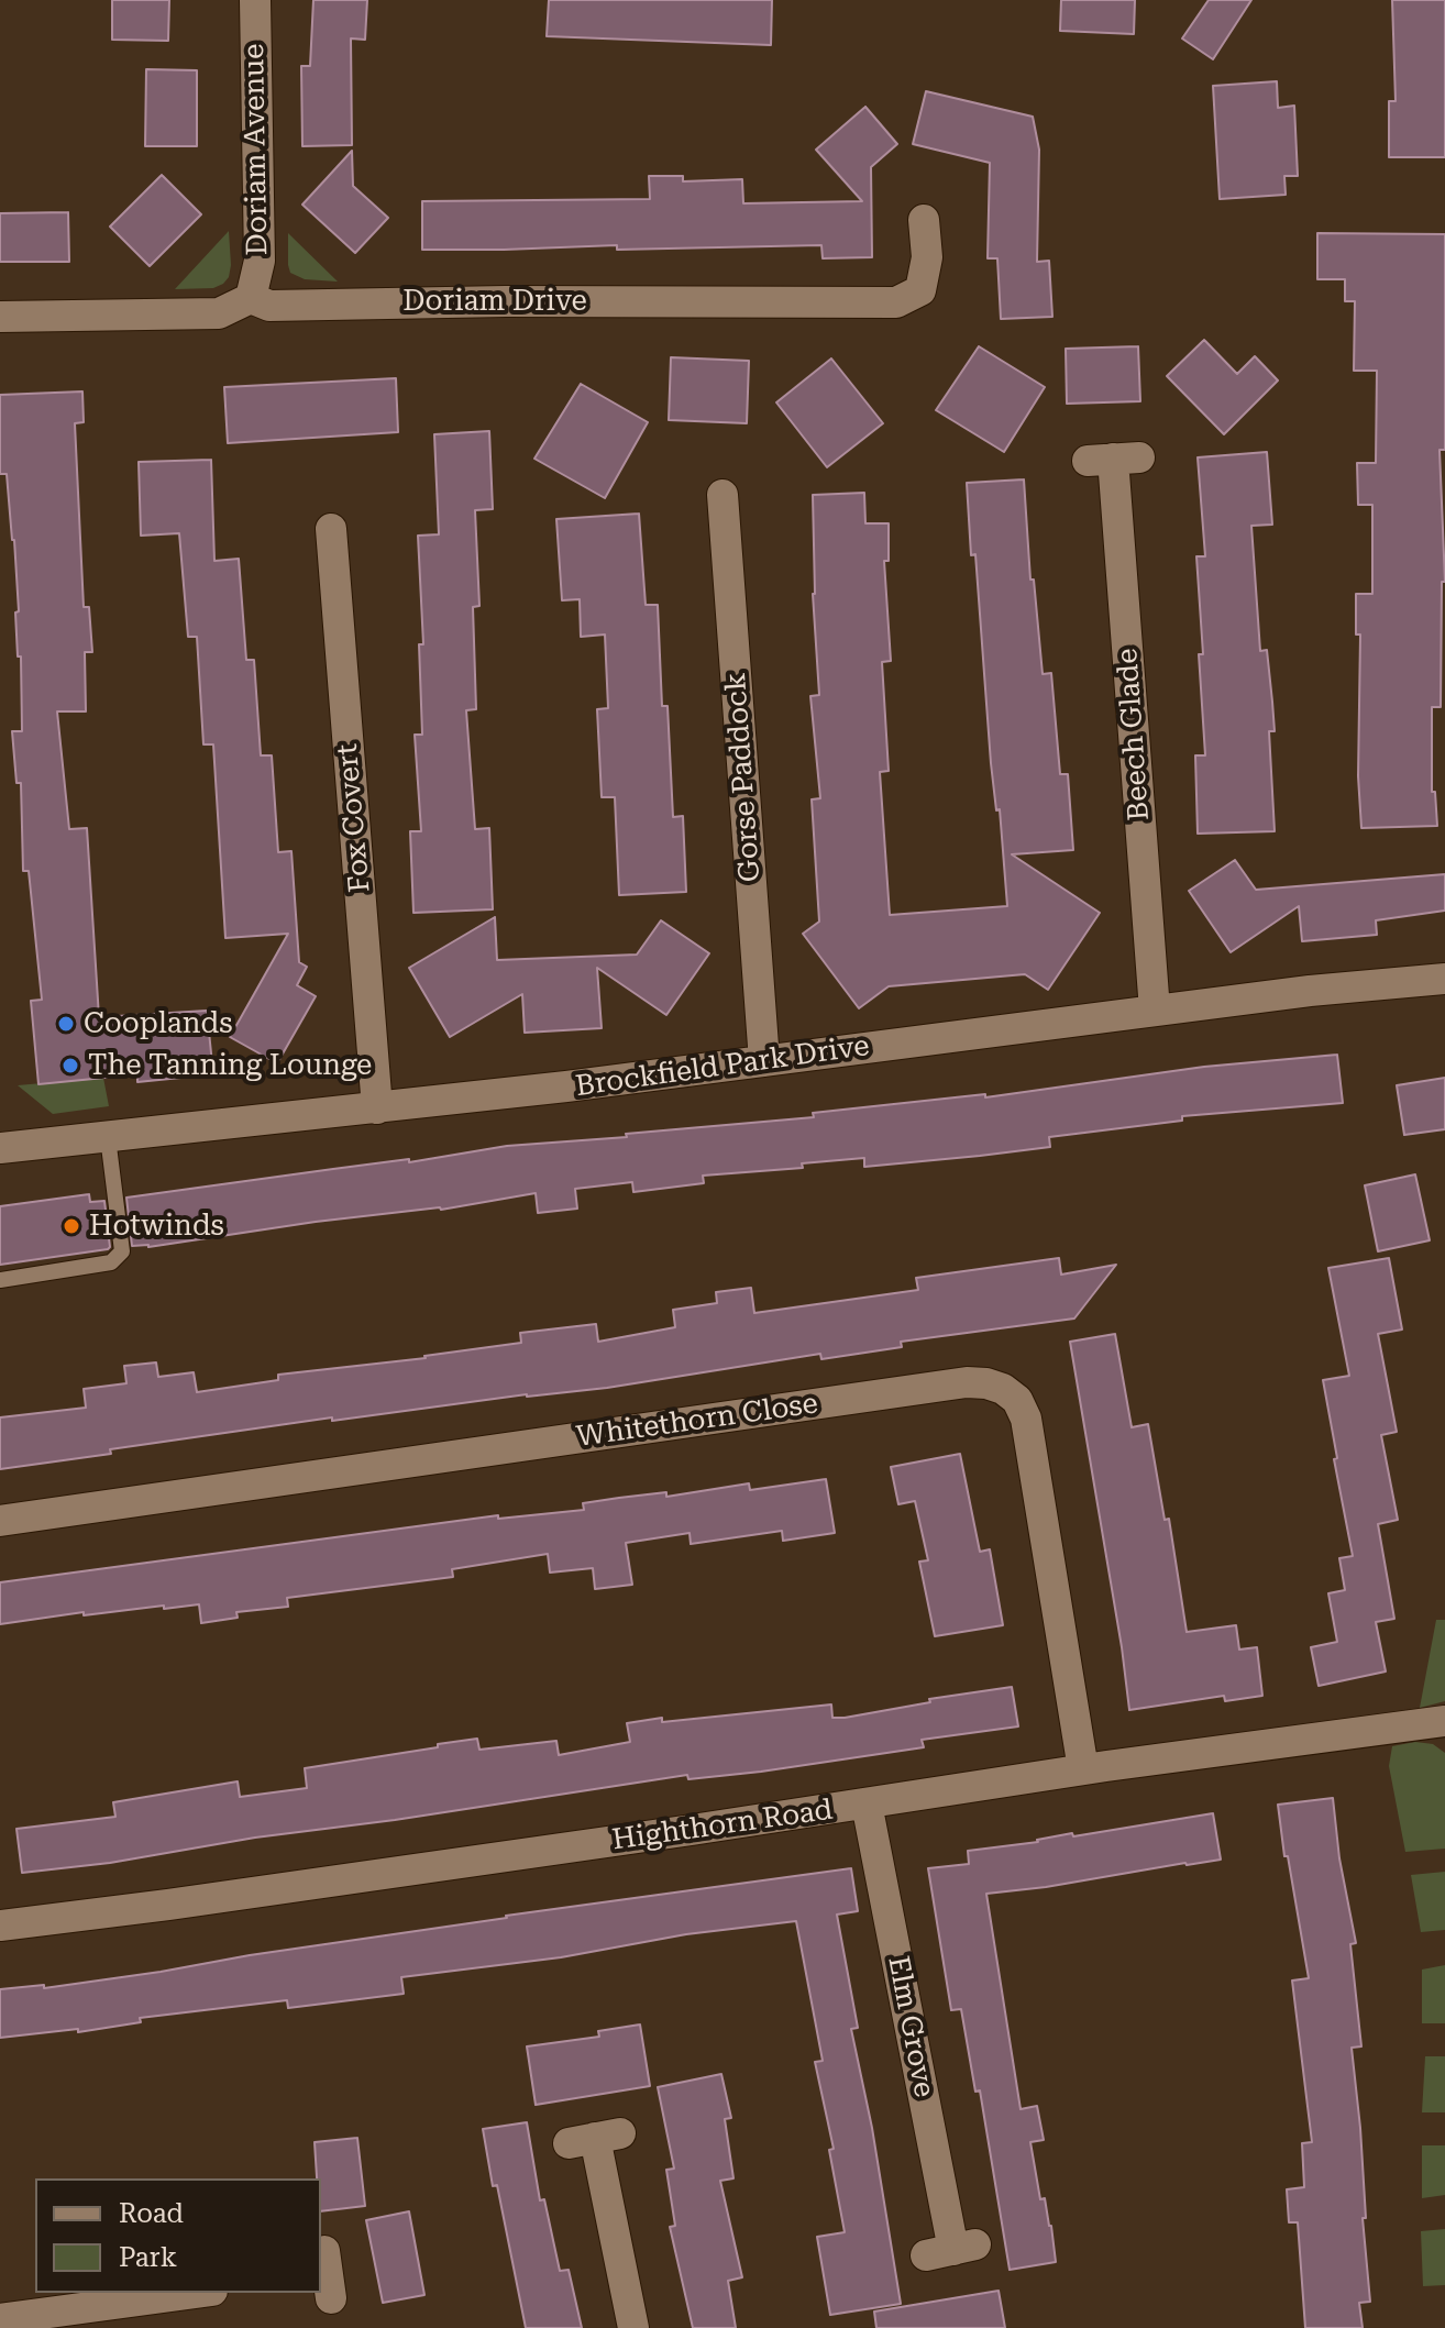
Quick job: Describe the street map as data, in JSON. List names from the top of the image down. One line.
{"streets":{"street":["Doriam Avenue","Doriam Drive","Beech Glade","Gorse Paddock","Fox Covert","Brockfield Park Drive","Whitethorn Close","Highthorn Road","Elm Grove"]},"crossings":[["Doriam Avenue","Doriam Drive"],["Beech Glade","Brockfield Park Drive"],["Gorse Paddock","Brockfield Park Drive"],["Fox Covert","Brockfield Park Drive"],["Whitethorn Close","Highthorn Road"],["Highthorn Road","Elm Grove"]],"places":["Cooplands","The Tanning Lounge","Hotwinds"],"legend":["Road","Park"]}
